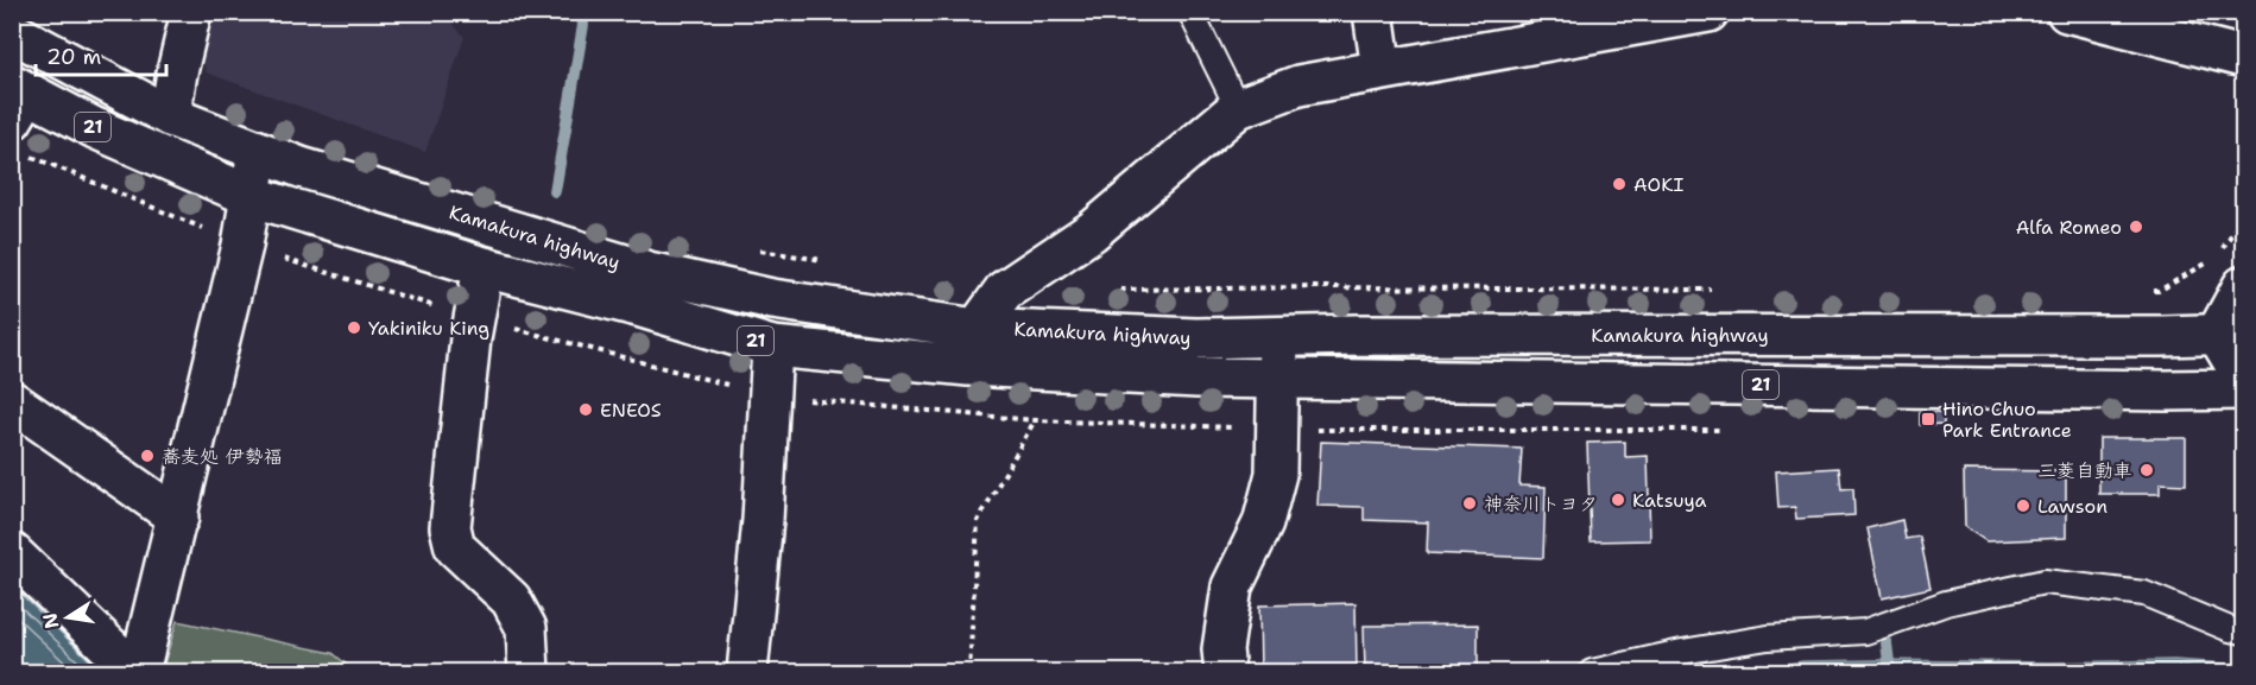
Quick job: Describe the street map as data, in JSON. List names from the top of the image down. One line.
{"streets":{"main road":["21","Kamakura highway"]},"places":{"other":["AOKI","Alfa Romeo","Yakiniku King","ENEOS","蕎麦処 伊勢福","三菱自動車","Katsuya","神奈川トヨタ","Lawson"],"transit":["Hino Chuo Park Entrance"]},"scale_bar":"20 m","north":"left"}
